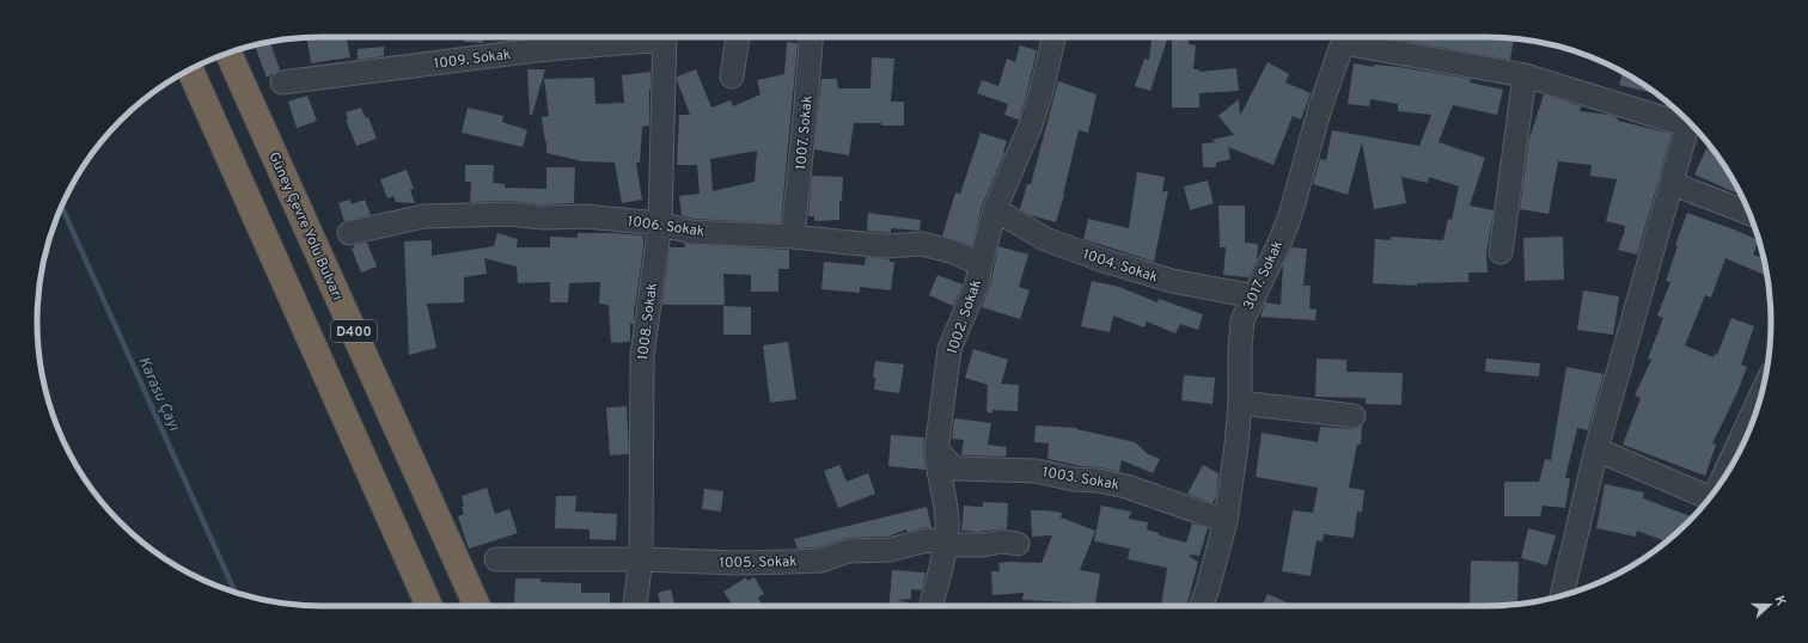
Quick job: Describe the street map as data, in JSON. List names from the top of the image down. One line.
{"streets":{"highway":["Güney Çevre Yolu Bulvarı","D400"],"street":["1009. Sokak","1007. Sokak","1006. Sokak","1004. Sokak","3017. Sokak","1002. Sokak","1008. Sokak","1003. Sokak","1005. Sokak"]},"crossings":[["1007. Sokak","1006. Sokak"],["1006. Sokak","1002. Sokak"],["1006. Sokak","1008. Sokak"],["1004. Sokak","3017. Sokak"],["1004. Sokak","1002. Sokak"],["3017. Sokak","1003. Sokak"],["1002. Sokak","1003. Sokak"],["1002. Sokak","1005. Sokak"],["1008. Sokak","1005. Sokak"]],"water":["Karasu Çayı"],"north":"right"}
